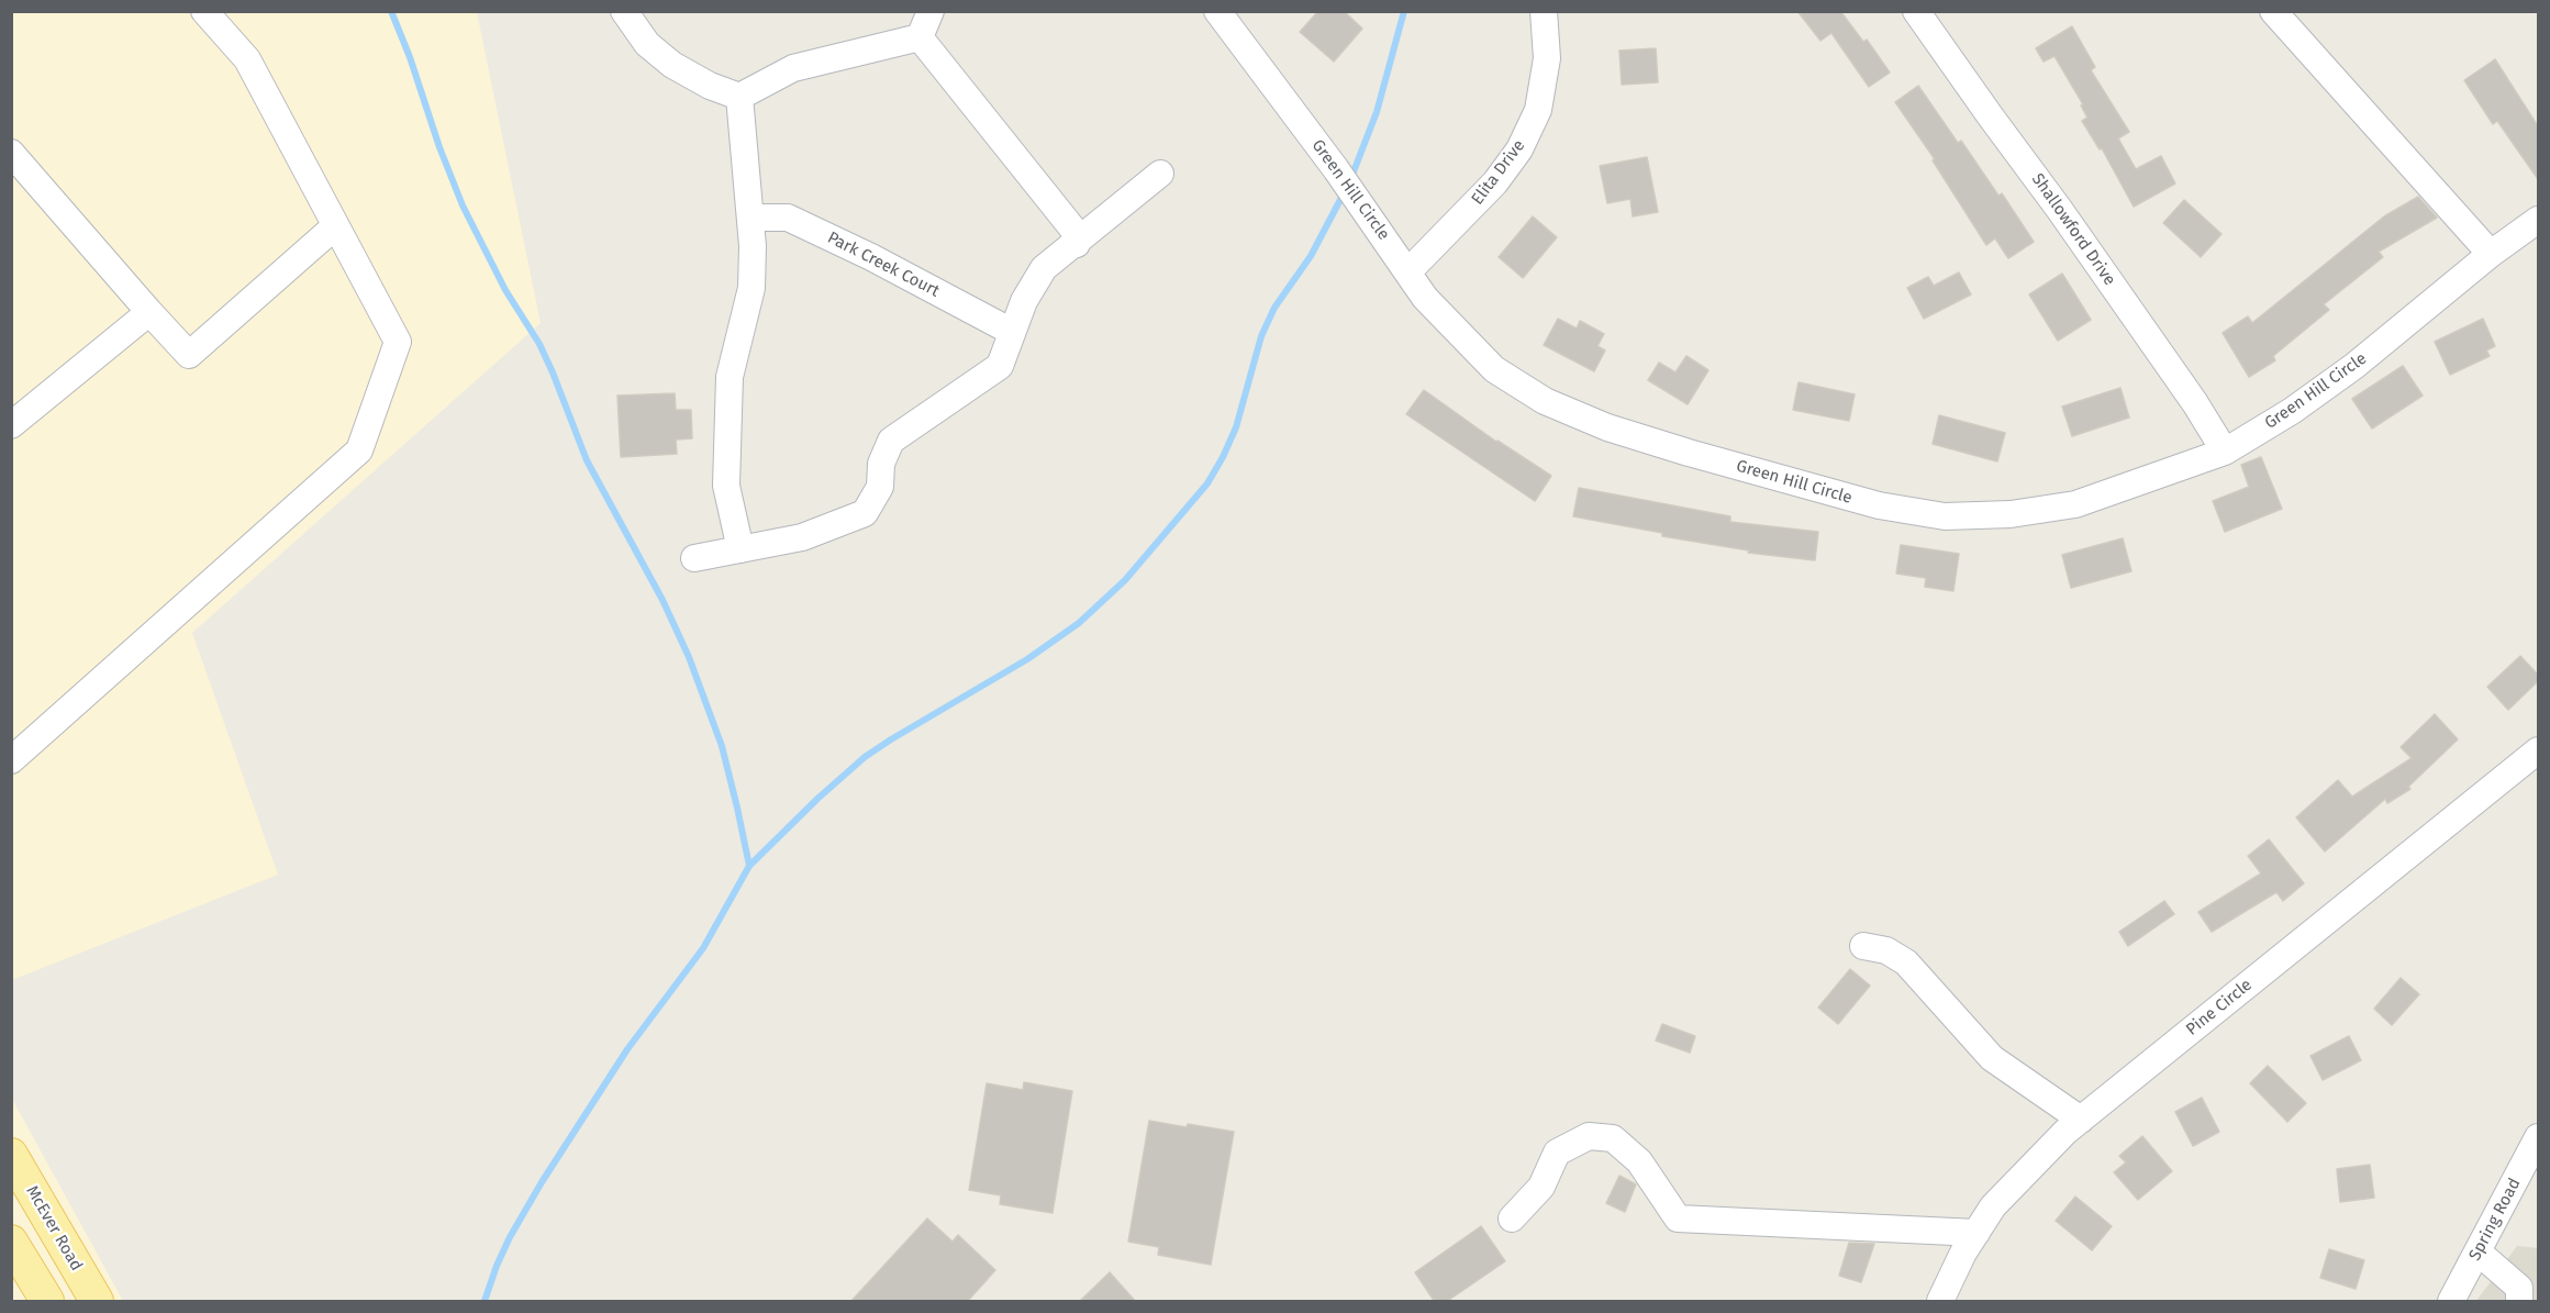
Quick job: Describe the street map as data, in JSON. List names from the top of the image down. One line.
{"streets":{"main road":["McEver Road"],"street":["Elita Drive","Green Hill Circle","Shallowford Drive","Park Creek Court","Pine Circle","Spring Road"]},"crossings":[["Elita Drive","Green Hill Circle"],["Green Hill Circle","Shallowford Drive"]]}
